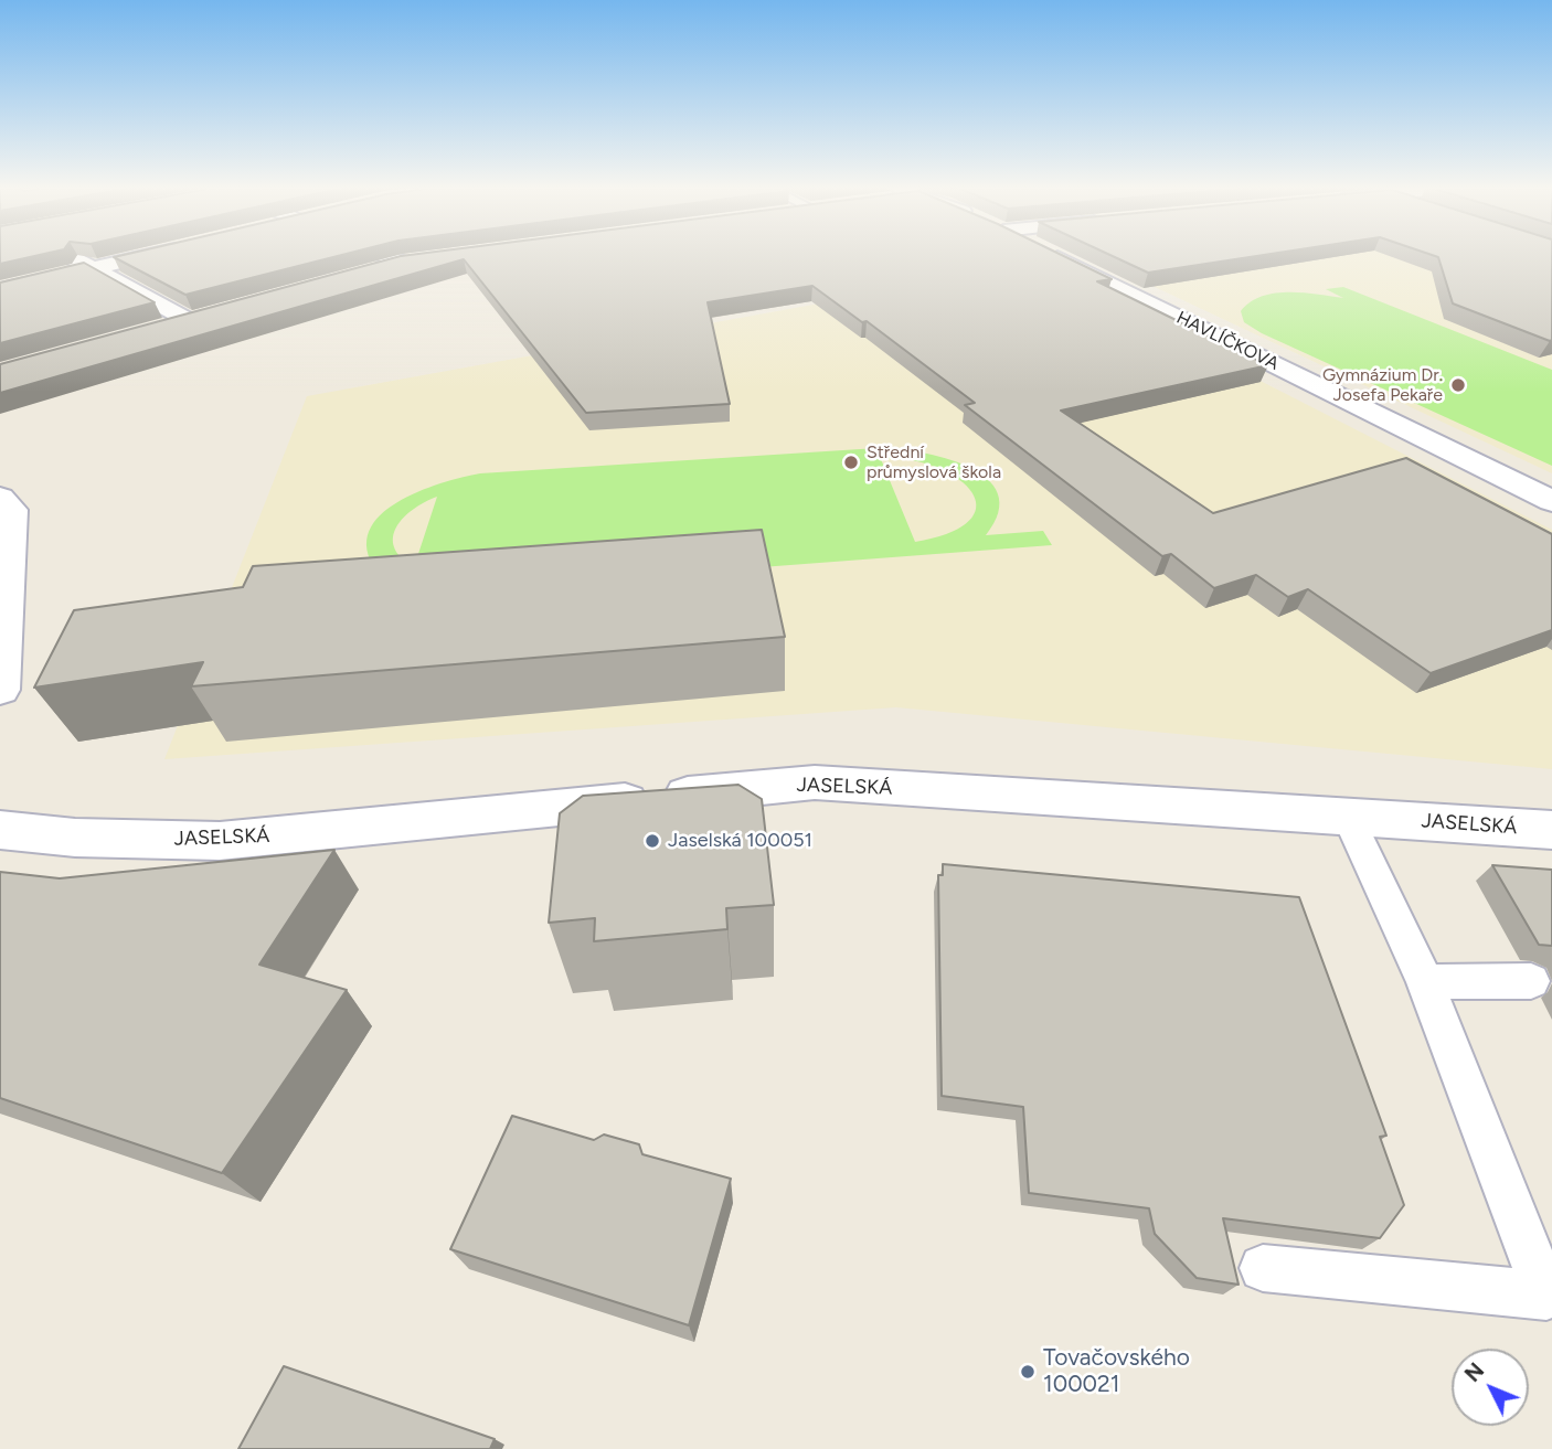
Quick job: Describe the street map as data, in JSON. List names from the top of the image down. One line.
{"streets":{"street":["HAVLÍČKOVA","JASELSKÁ"]},"places":["Gymnázium Dr. Josefa Pekaře","Střední průmyslová škola","Jaselská 100051","Tovačovského 100021"],"north":"top left"}
